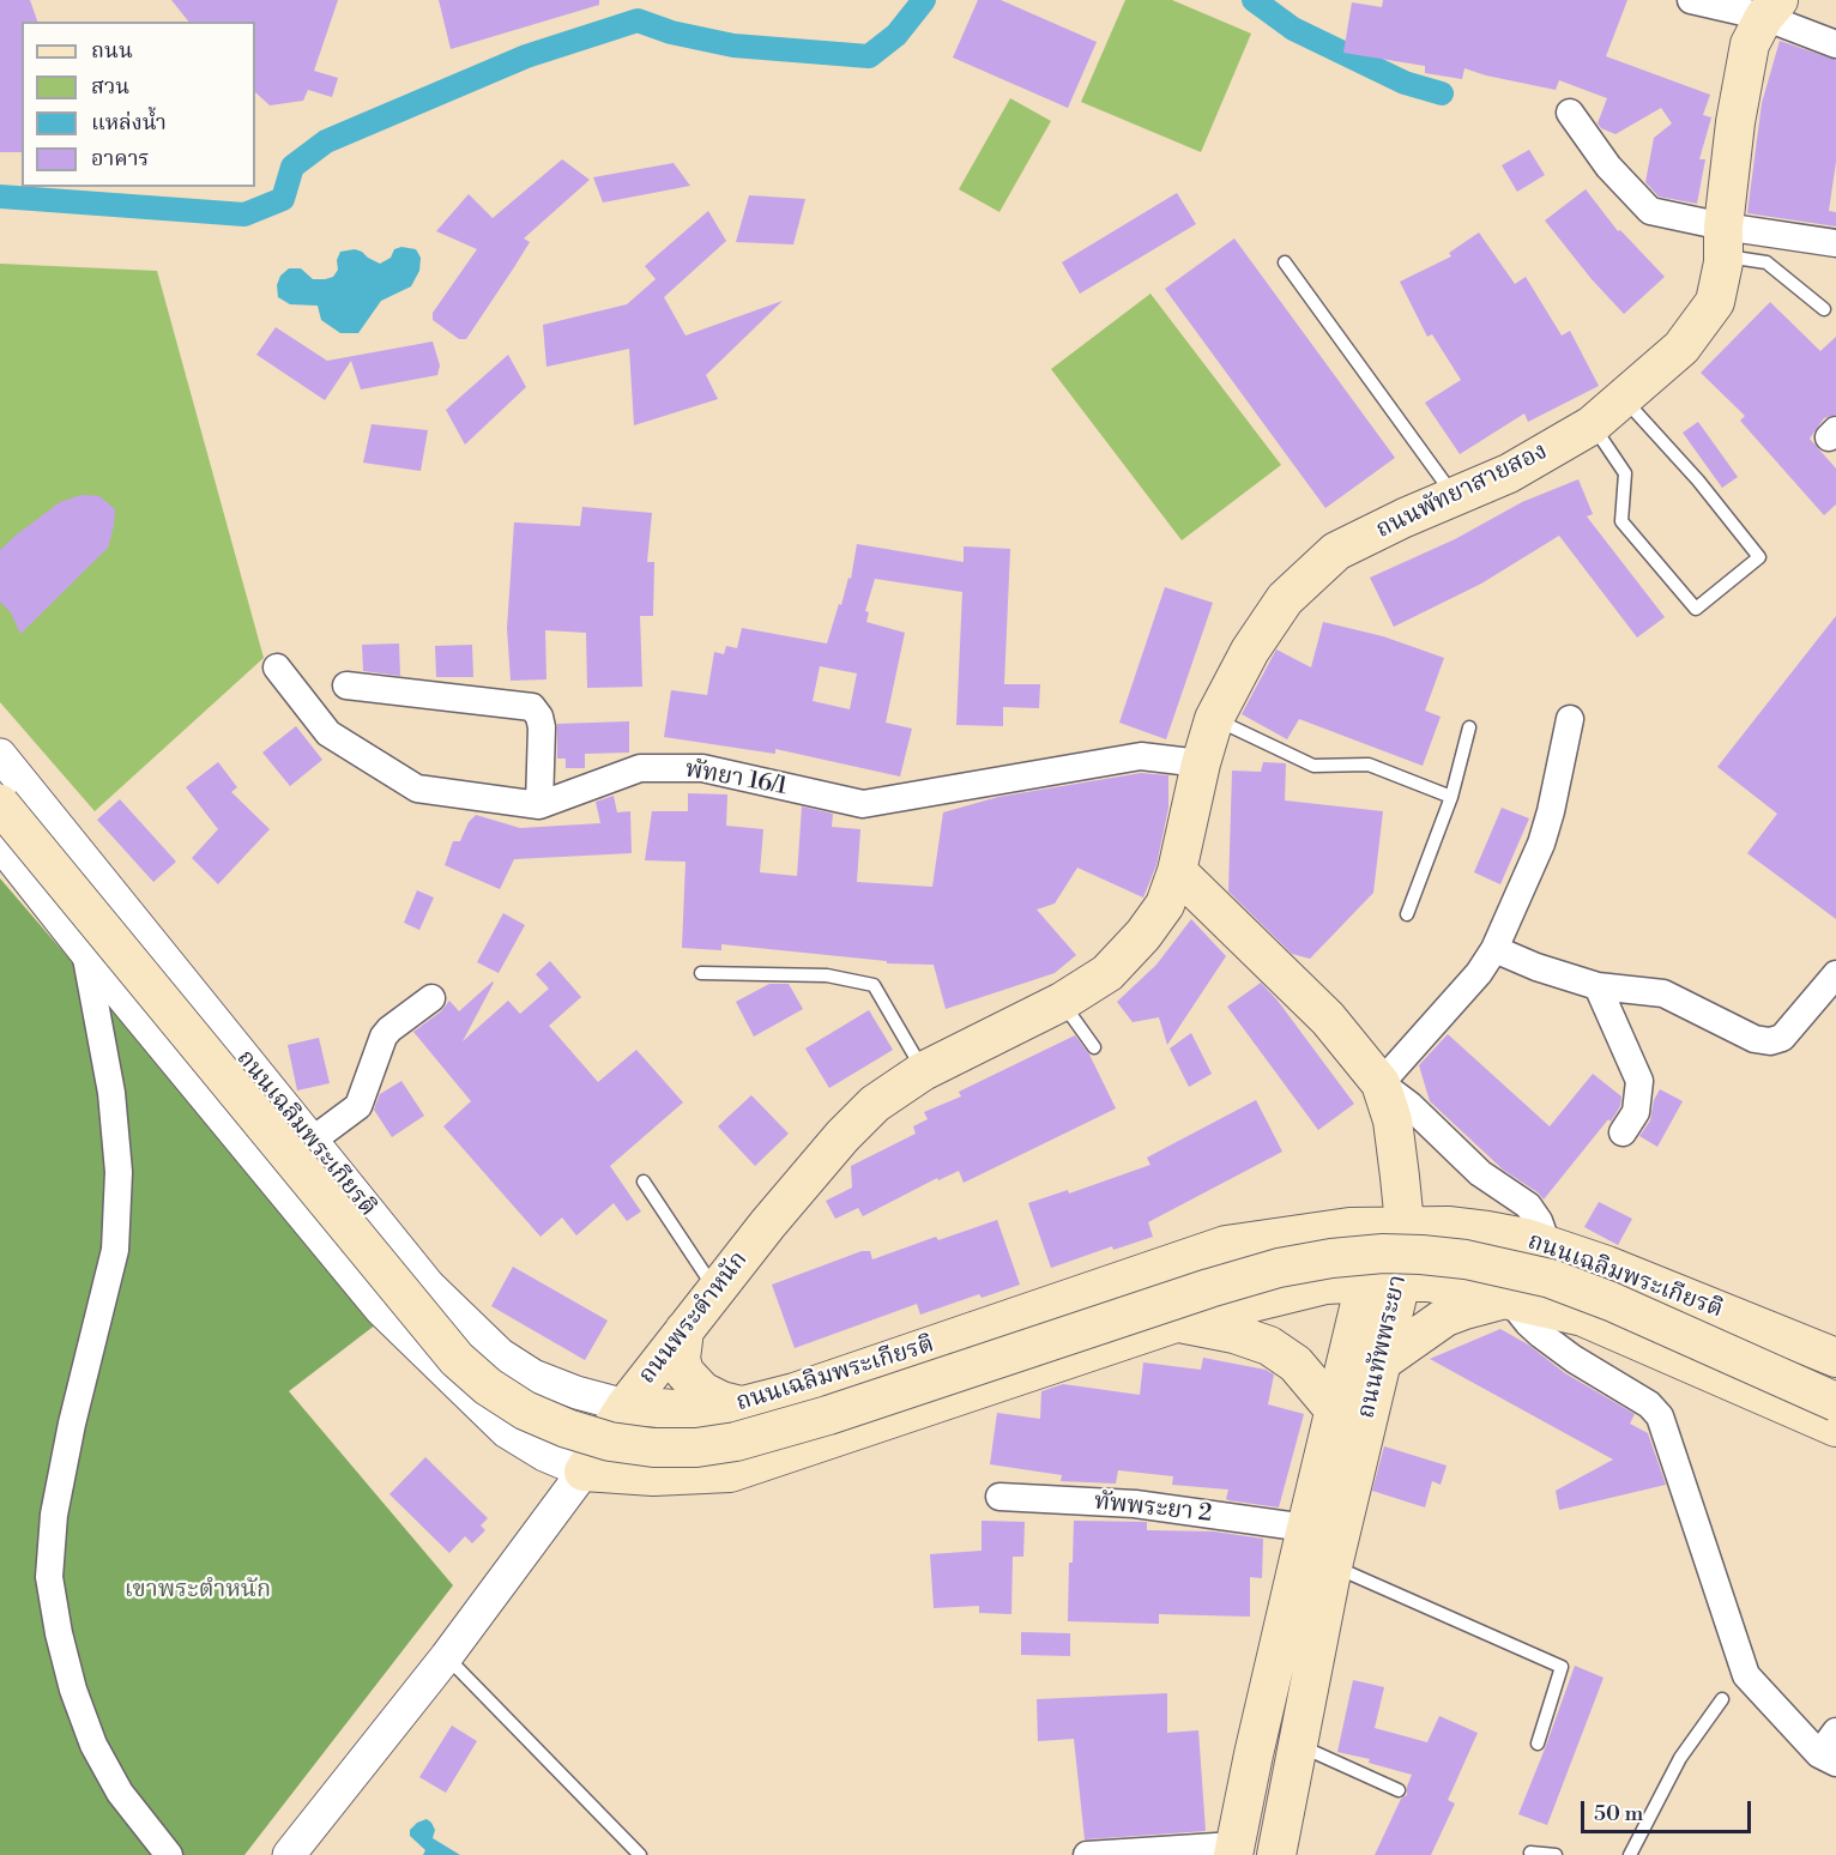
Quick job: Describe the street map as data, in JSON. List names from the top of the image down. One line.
{"streets":{"main road":["ถนนพัทยาสายสอง","ถนนเฉลิมพระเกียรติ","ถนนพระตำหนัก","ถนนทัพพระยา"],"street":["พัทยา 16/1","ทัพพระยา 2"]},"crossings":[["ถนนพัทยาสายสอง","พัทยา 16/1"],["ถนนพัทยาสายสอง","ถนนพระตำหนัก"],["ถนนพัทยาสายสอง","ถนนทัพพระยา"],["ถนนเฉลิมพระเกียรติ","ถนนพระตำหนัก"],["ถนนเฉลิมพระเกียรติ","ถนนทัพพระยา"],["ถนนพระตำหนัก","ถนนทัพพระยา"],["ถนนทัพพระยา","ทัพพระยา 2"]],"parks":["เขาพระตำหนัก"],"legend":["ถนน","สวน","แหล่งน้ำ","อาคาร"],"scale_bar":"50 m"}
